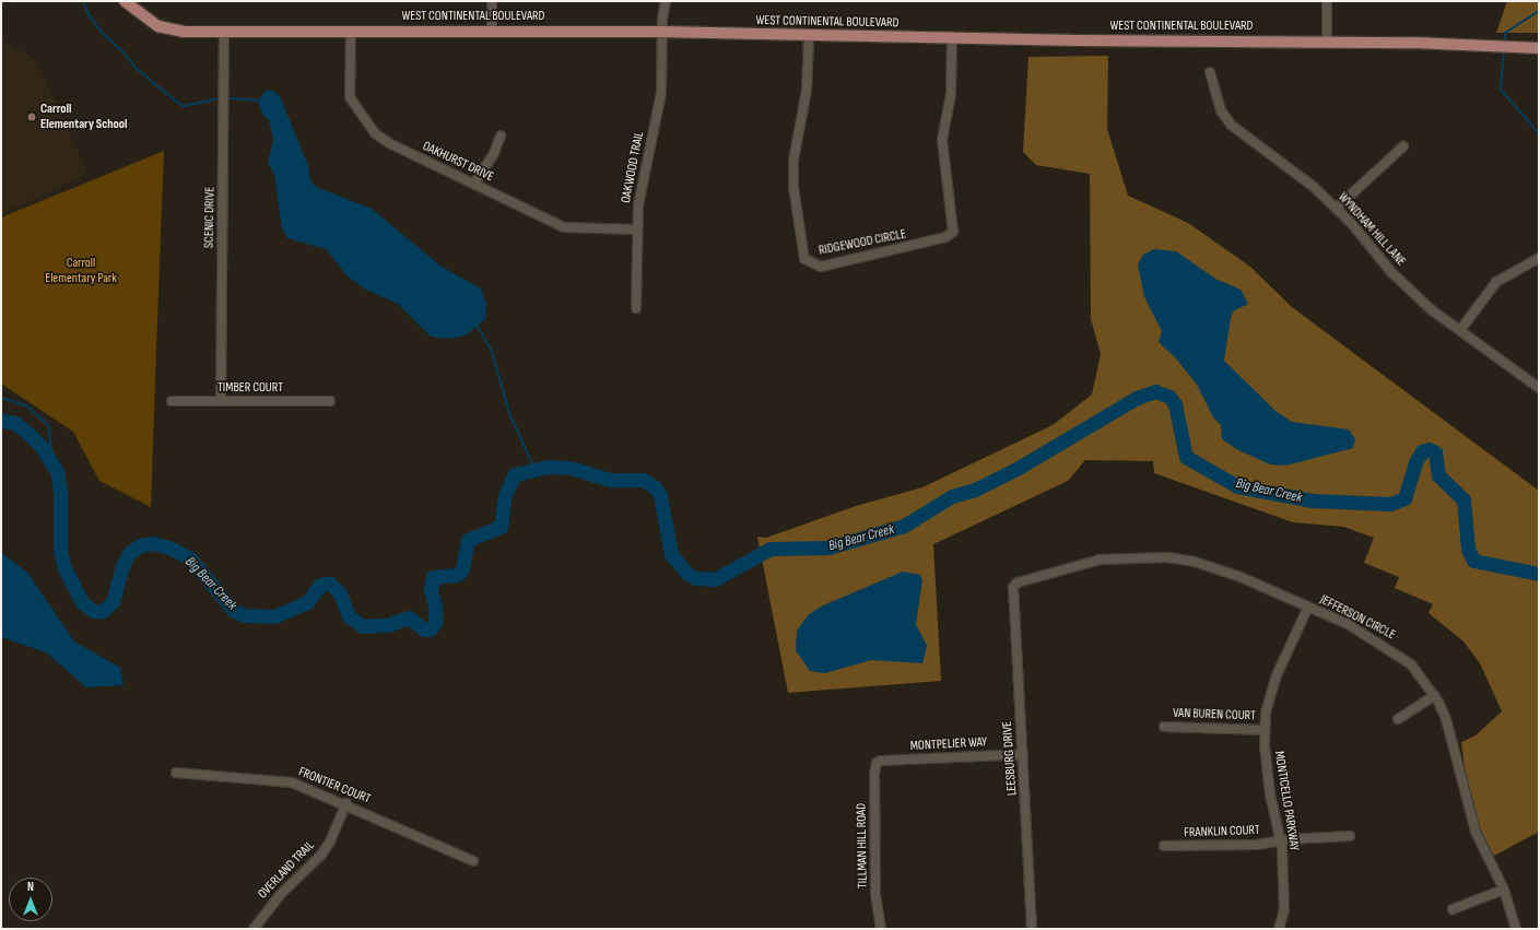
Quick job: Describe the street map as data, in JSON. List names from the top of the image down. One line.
{"streets":{"main road":["WEST CONTINENTAL BOULEVARD"],"street":["OAKHURST DRIVE","OAKWOOD TRAIL","SCENIC DRIVE","WYNDHAM HILL LANE","RIDGEWOOD CIRCLE","TIMBER COURT","JEFFERSON CIRCLE","VAN BUREN COURT","MONTPELIER WAY","LEESBURG DRIVE","FRONTIER COURT","MONTICELLO PARKWAY","FRANKLIN COURT","TILLMAN HILL ROAD","OVERLAND TRAIL"]},"crossings":[["WEST CONTINENTAL BOULEVARD","OAKHURST DRIVE"],["WEST CONTINENTAL BOULEVARD","OAKWOOD TRAIL"],["WEST CONTINENTAL BOULEVARD","SCENIC DRIVE"],["WEST CONTINENTAL BOULEVARD","RIDGEWOOD CIRCLE"],["OAKHURST DRIVE","OAKWOOD TRAIL"],["SCENIC DRIVE","TIMBER COURT"],["JEFFERSON CIRCLE","LEESBURG DRIVE"],["JEFFERSON CIRCLE","MONTICELLO PARKWAY"],["VAN BUREN COURT","MONTICELLO PARKWAY"],["MONTPELIER WAY","LEESBURG DRIVE"],["MONTPELIER WAY","TILLMAN HILL ROAD"],["FRONTIER COURT","OVERLAND TRAIL"],["MONTICELLO PARKWAY","FRANKLIN COURT"]],"water":["Big Bear Creek"],"parks":["Carroll Elementary Park"],"places":["Carroll Elementary School"],"north":"top"}
